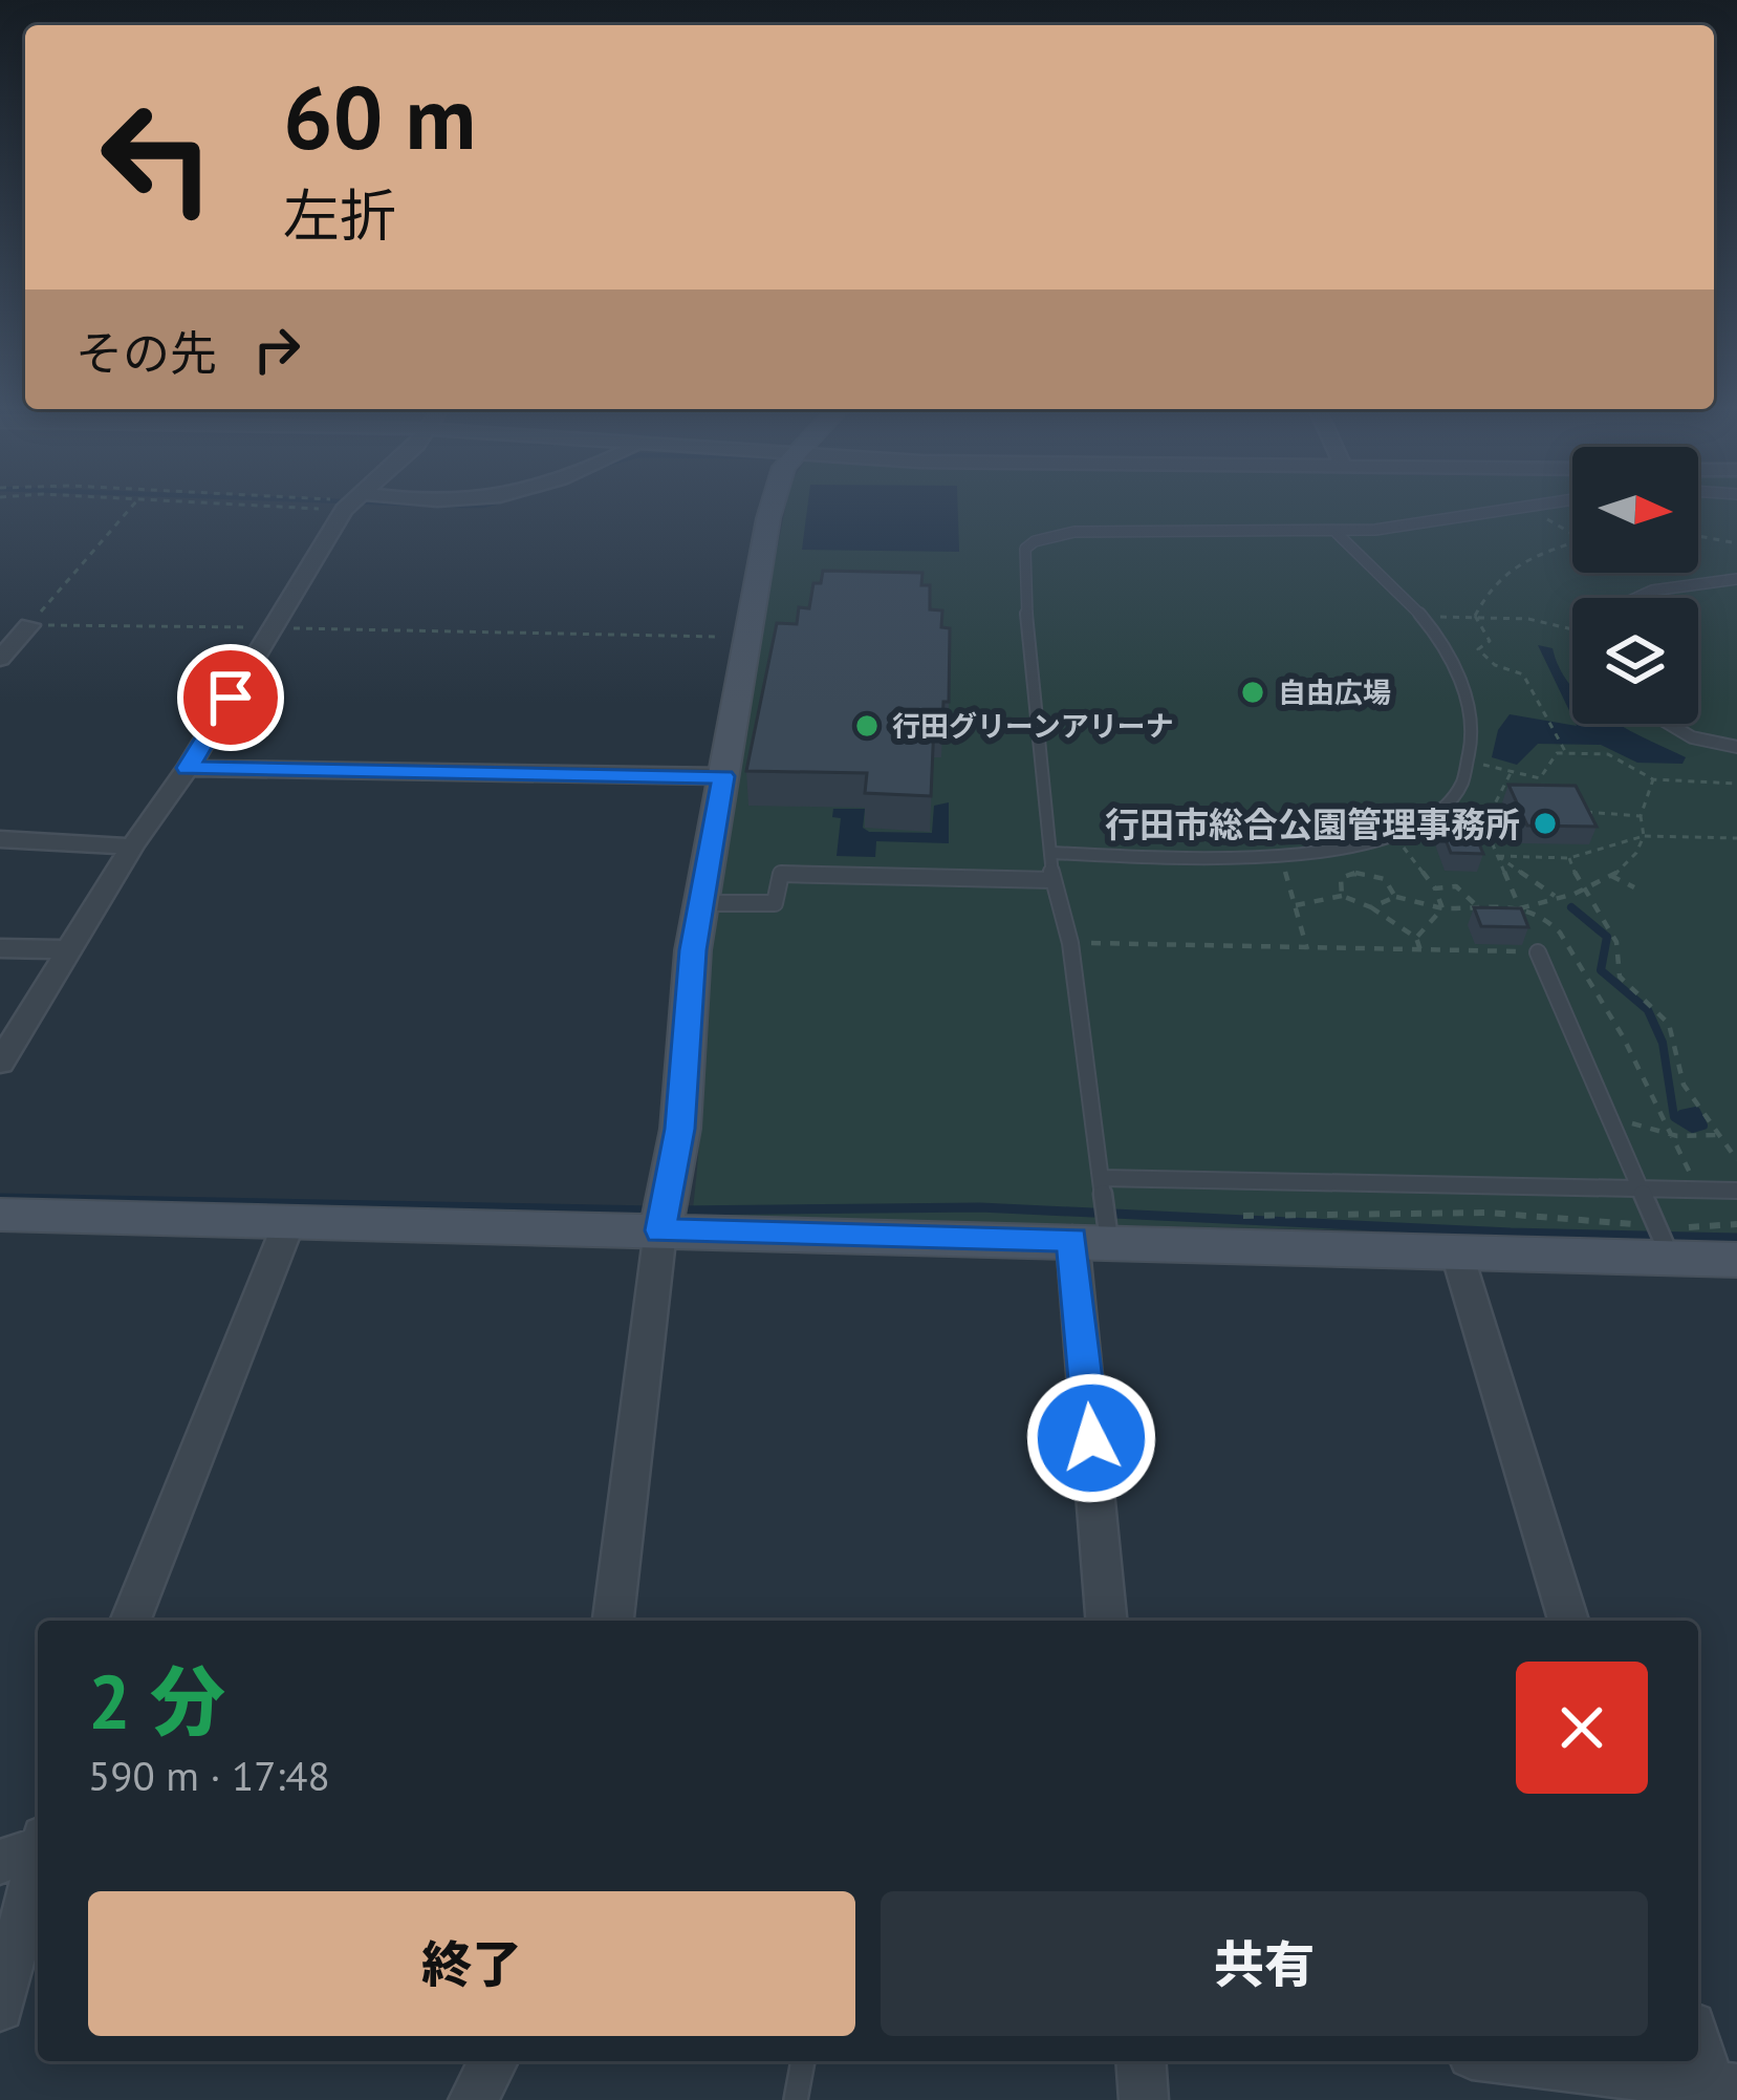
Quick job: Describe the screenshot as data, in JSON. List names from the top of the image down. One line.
{"places":["自由広場","行田グリーンアリーナ","行田市総合公園管理事務所"],"north":"right","page":{"turn":["60 m","左折"],"then":"その先","heading":["2 分","590 m · 17:48"],"buttons":["終了","共有"]}}
